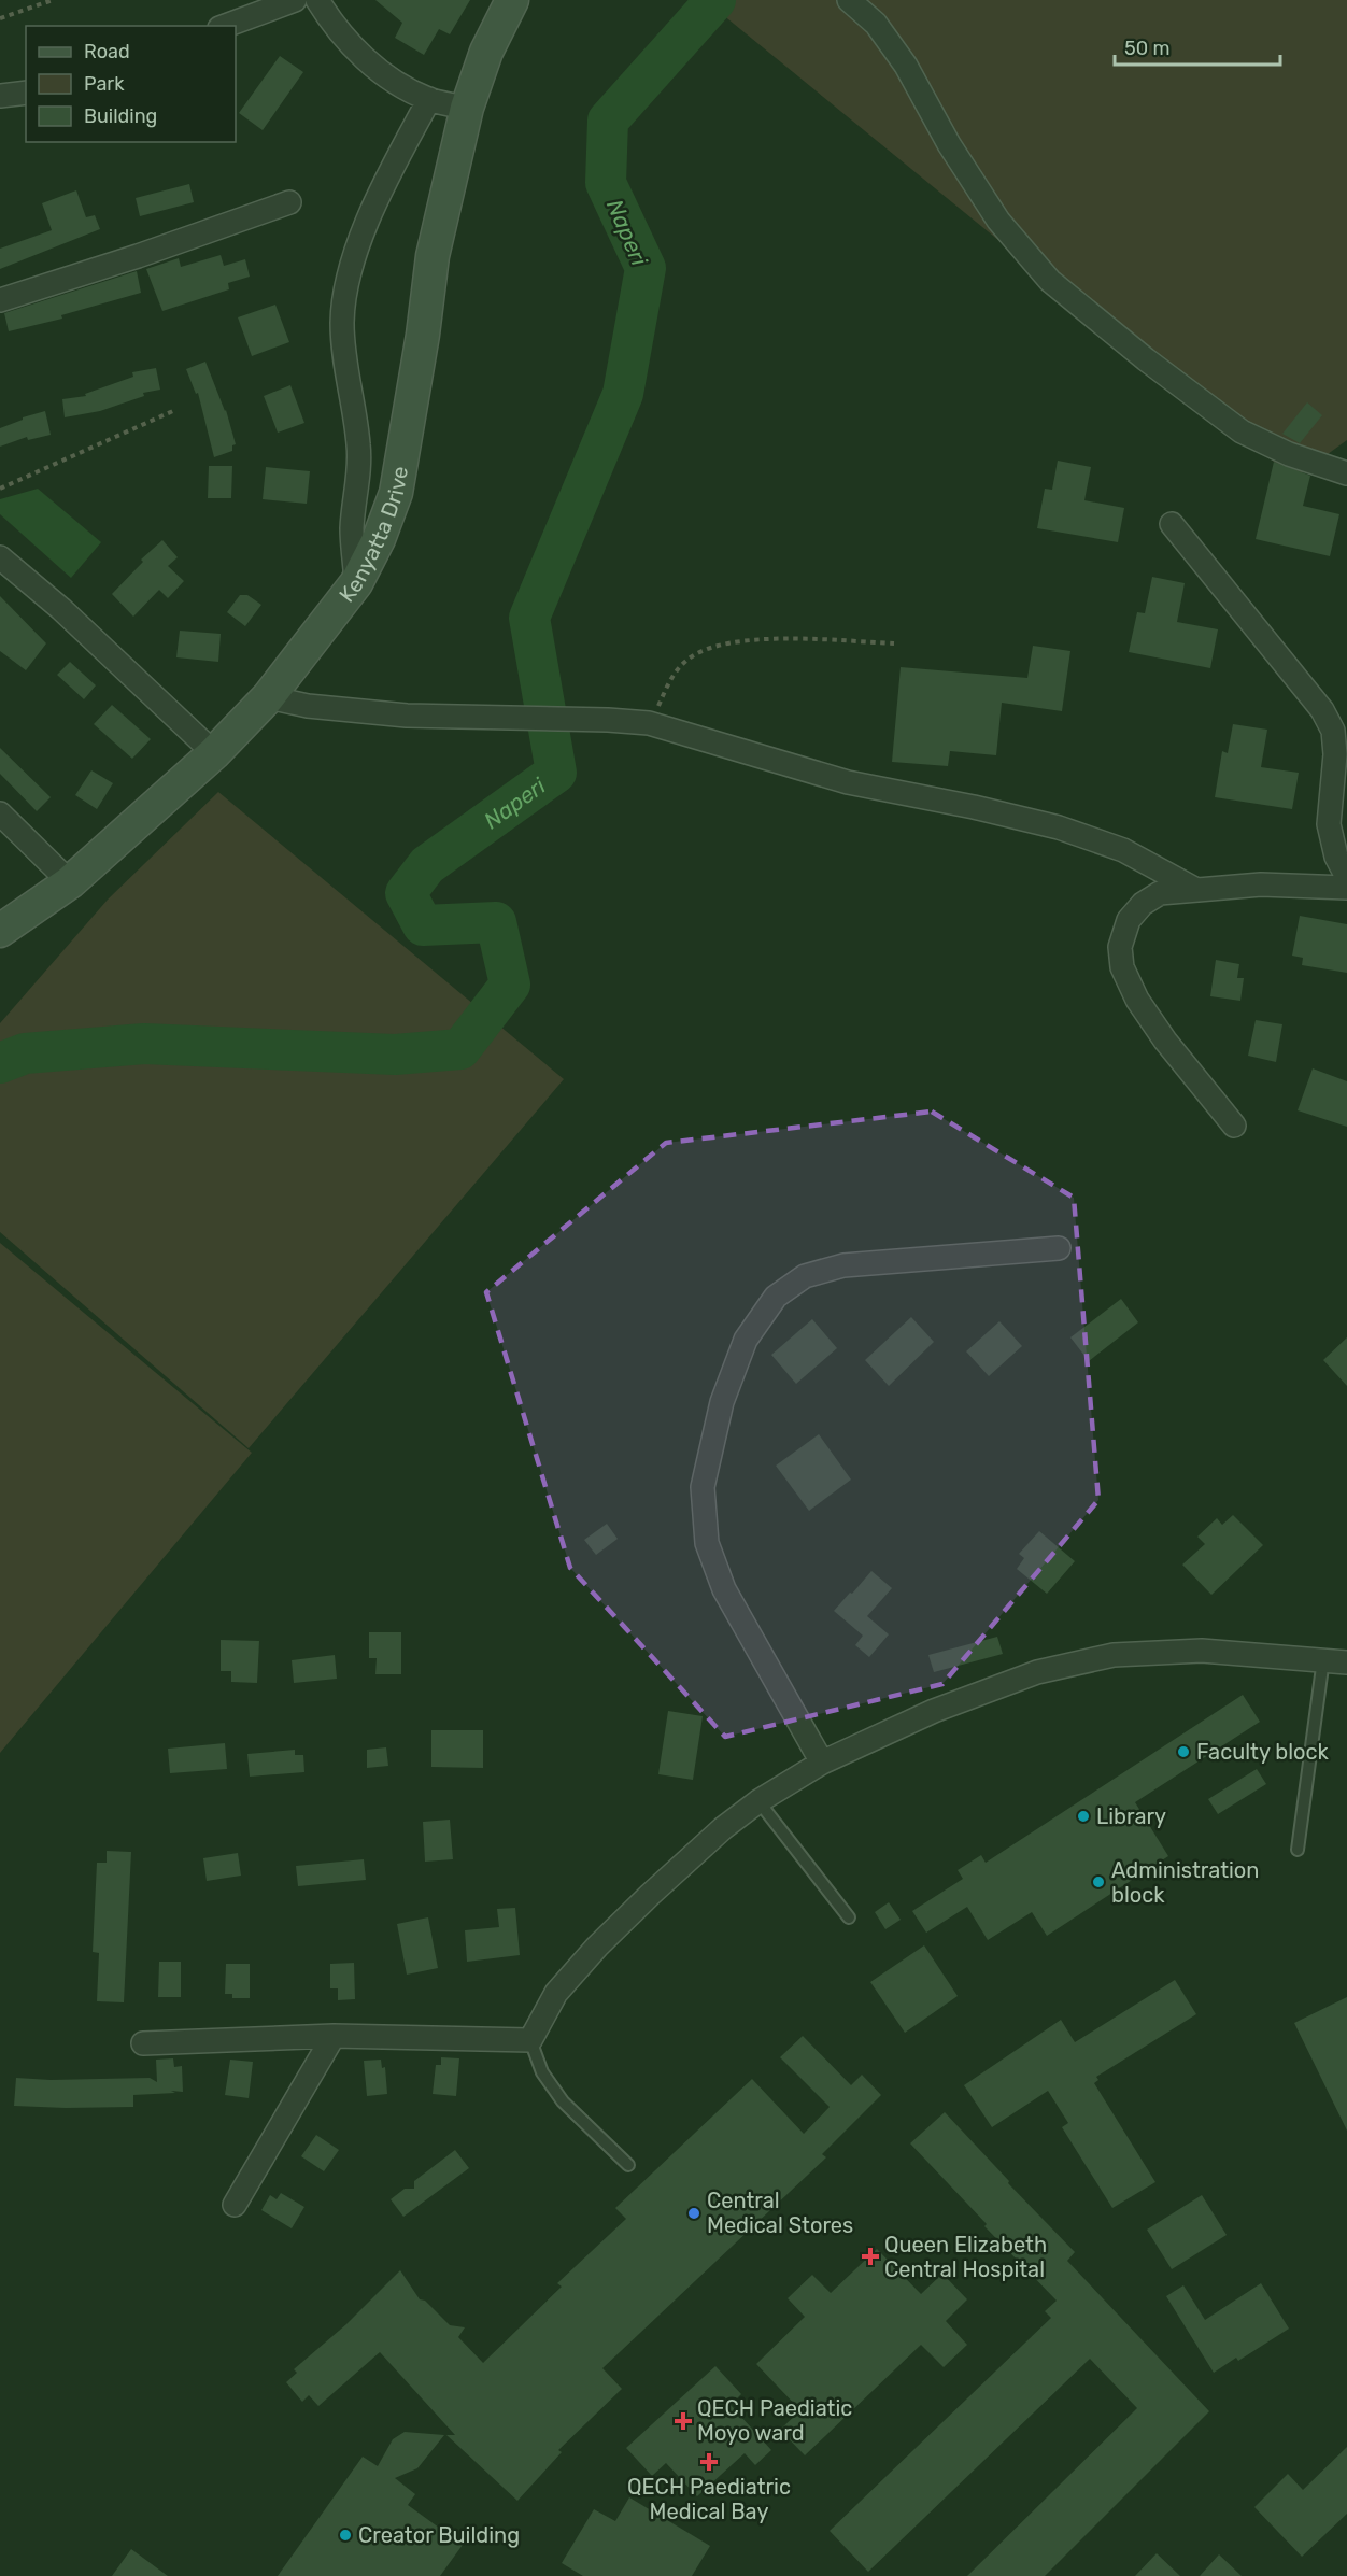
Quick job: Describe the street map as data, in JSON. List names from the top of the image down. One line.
{"streets":{"main road":["Kenyatta Drive"]},"water":["Naperi"],"places":{"other":["Faculty block","Library","Administration block","Central Medical Stores","Creator Building"],"health":["Queen Elizabeth Central Hospital","QECH Paediatic Moyo ward","QECH Paediatric Medical Bay"]},"legend":["Road","Park","Building"],"scale_bar":"50 m"}
